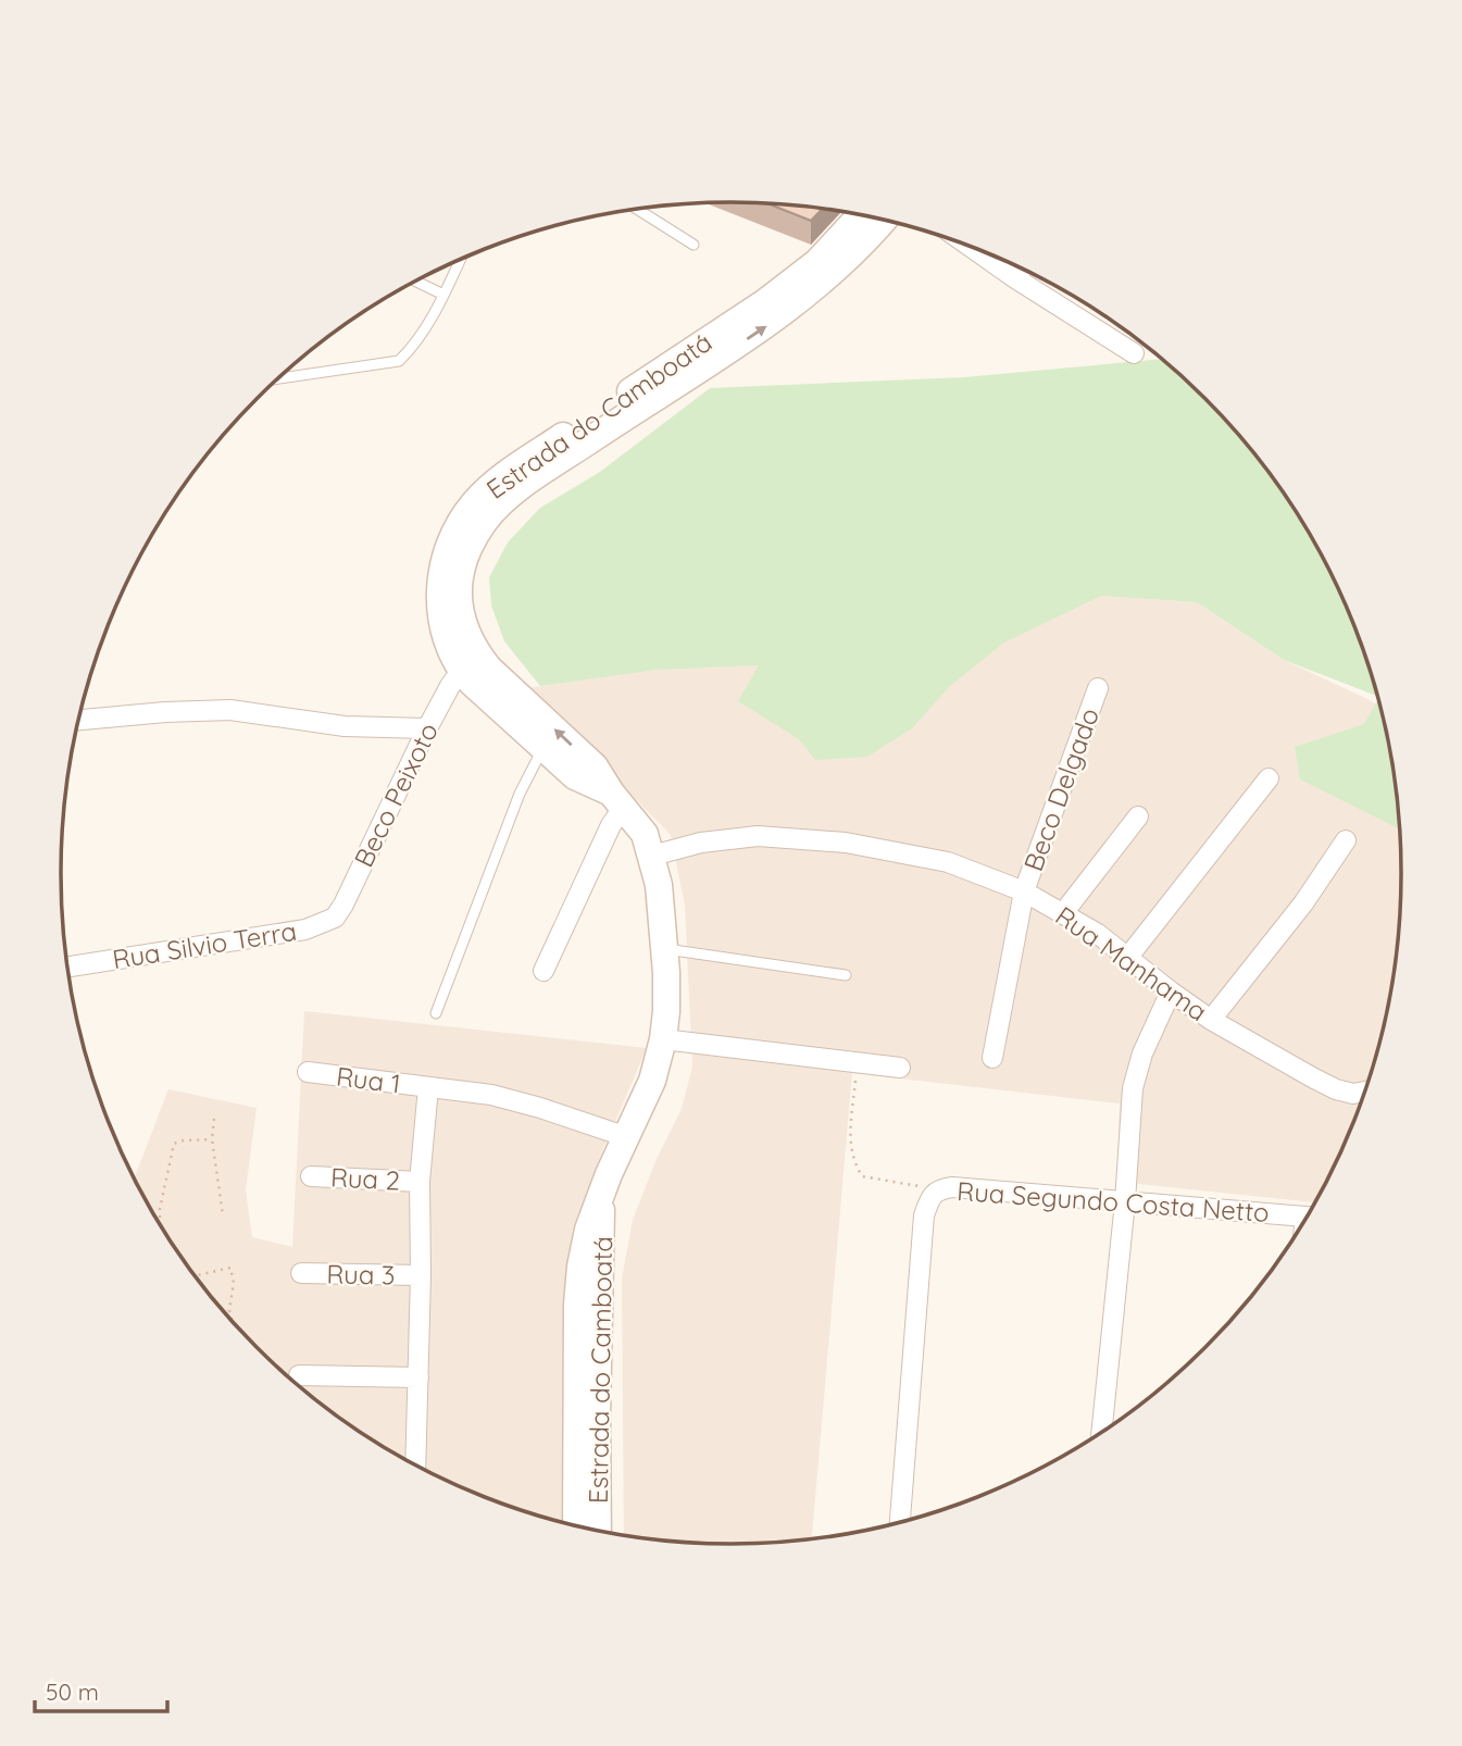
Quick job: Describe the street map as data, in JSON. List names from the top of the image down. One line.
{"streets":{"main road":["Estrada do Camboatá"],"street":["Beco Delgado","Beco Peixoto","Rua Silvio Terra","Rua Manhama","Rua 1","Rua 2","Rua Segundo Costa Netto","Rua 3"]},"crossings":[["Estrada do Camboatá","Beco Peixoto"],["Estrada do Camboatá","Rua Manhama"],["Estrada do Camboatá","Rua 1"],["Beco Delgado","Rua Manhama"],["Beco Peixoto","Rua Silvio Terra"]],"scale_bar":"50 m"}
